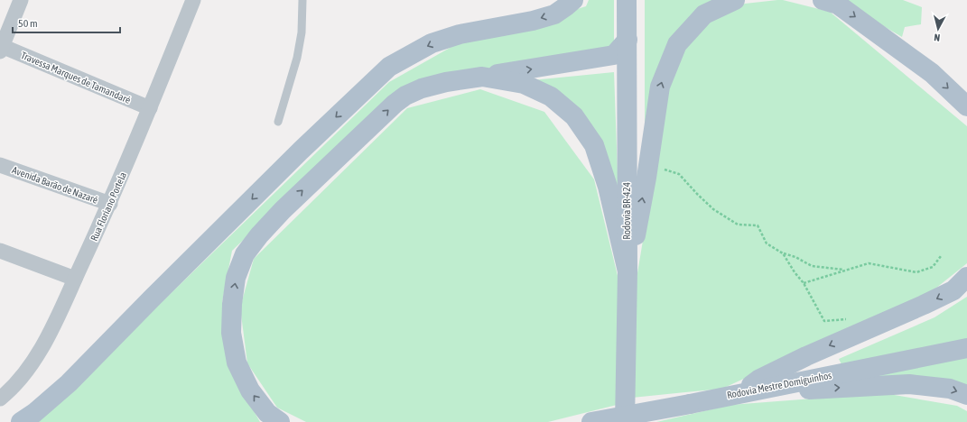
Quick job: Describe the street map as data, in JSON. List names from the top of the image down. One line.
{"streets":{"main road":["Rodovia BR-424","Rodovia Mestre Domiguinhos"],"street":["Travessa Marques de Tamandaré","Avenida Barão de Nazaré","Rua Floriano Portela"]},"crossings":[["Travessa Marques de Tamandaré","Rua Floriano Portela"],["Avenida Barão de Nazaré","Rua Floriano Portela"]],"scale_bar":"50 m","north":"bottom"}
